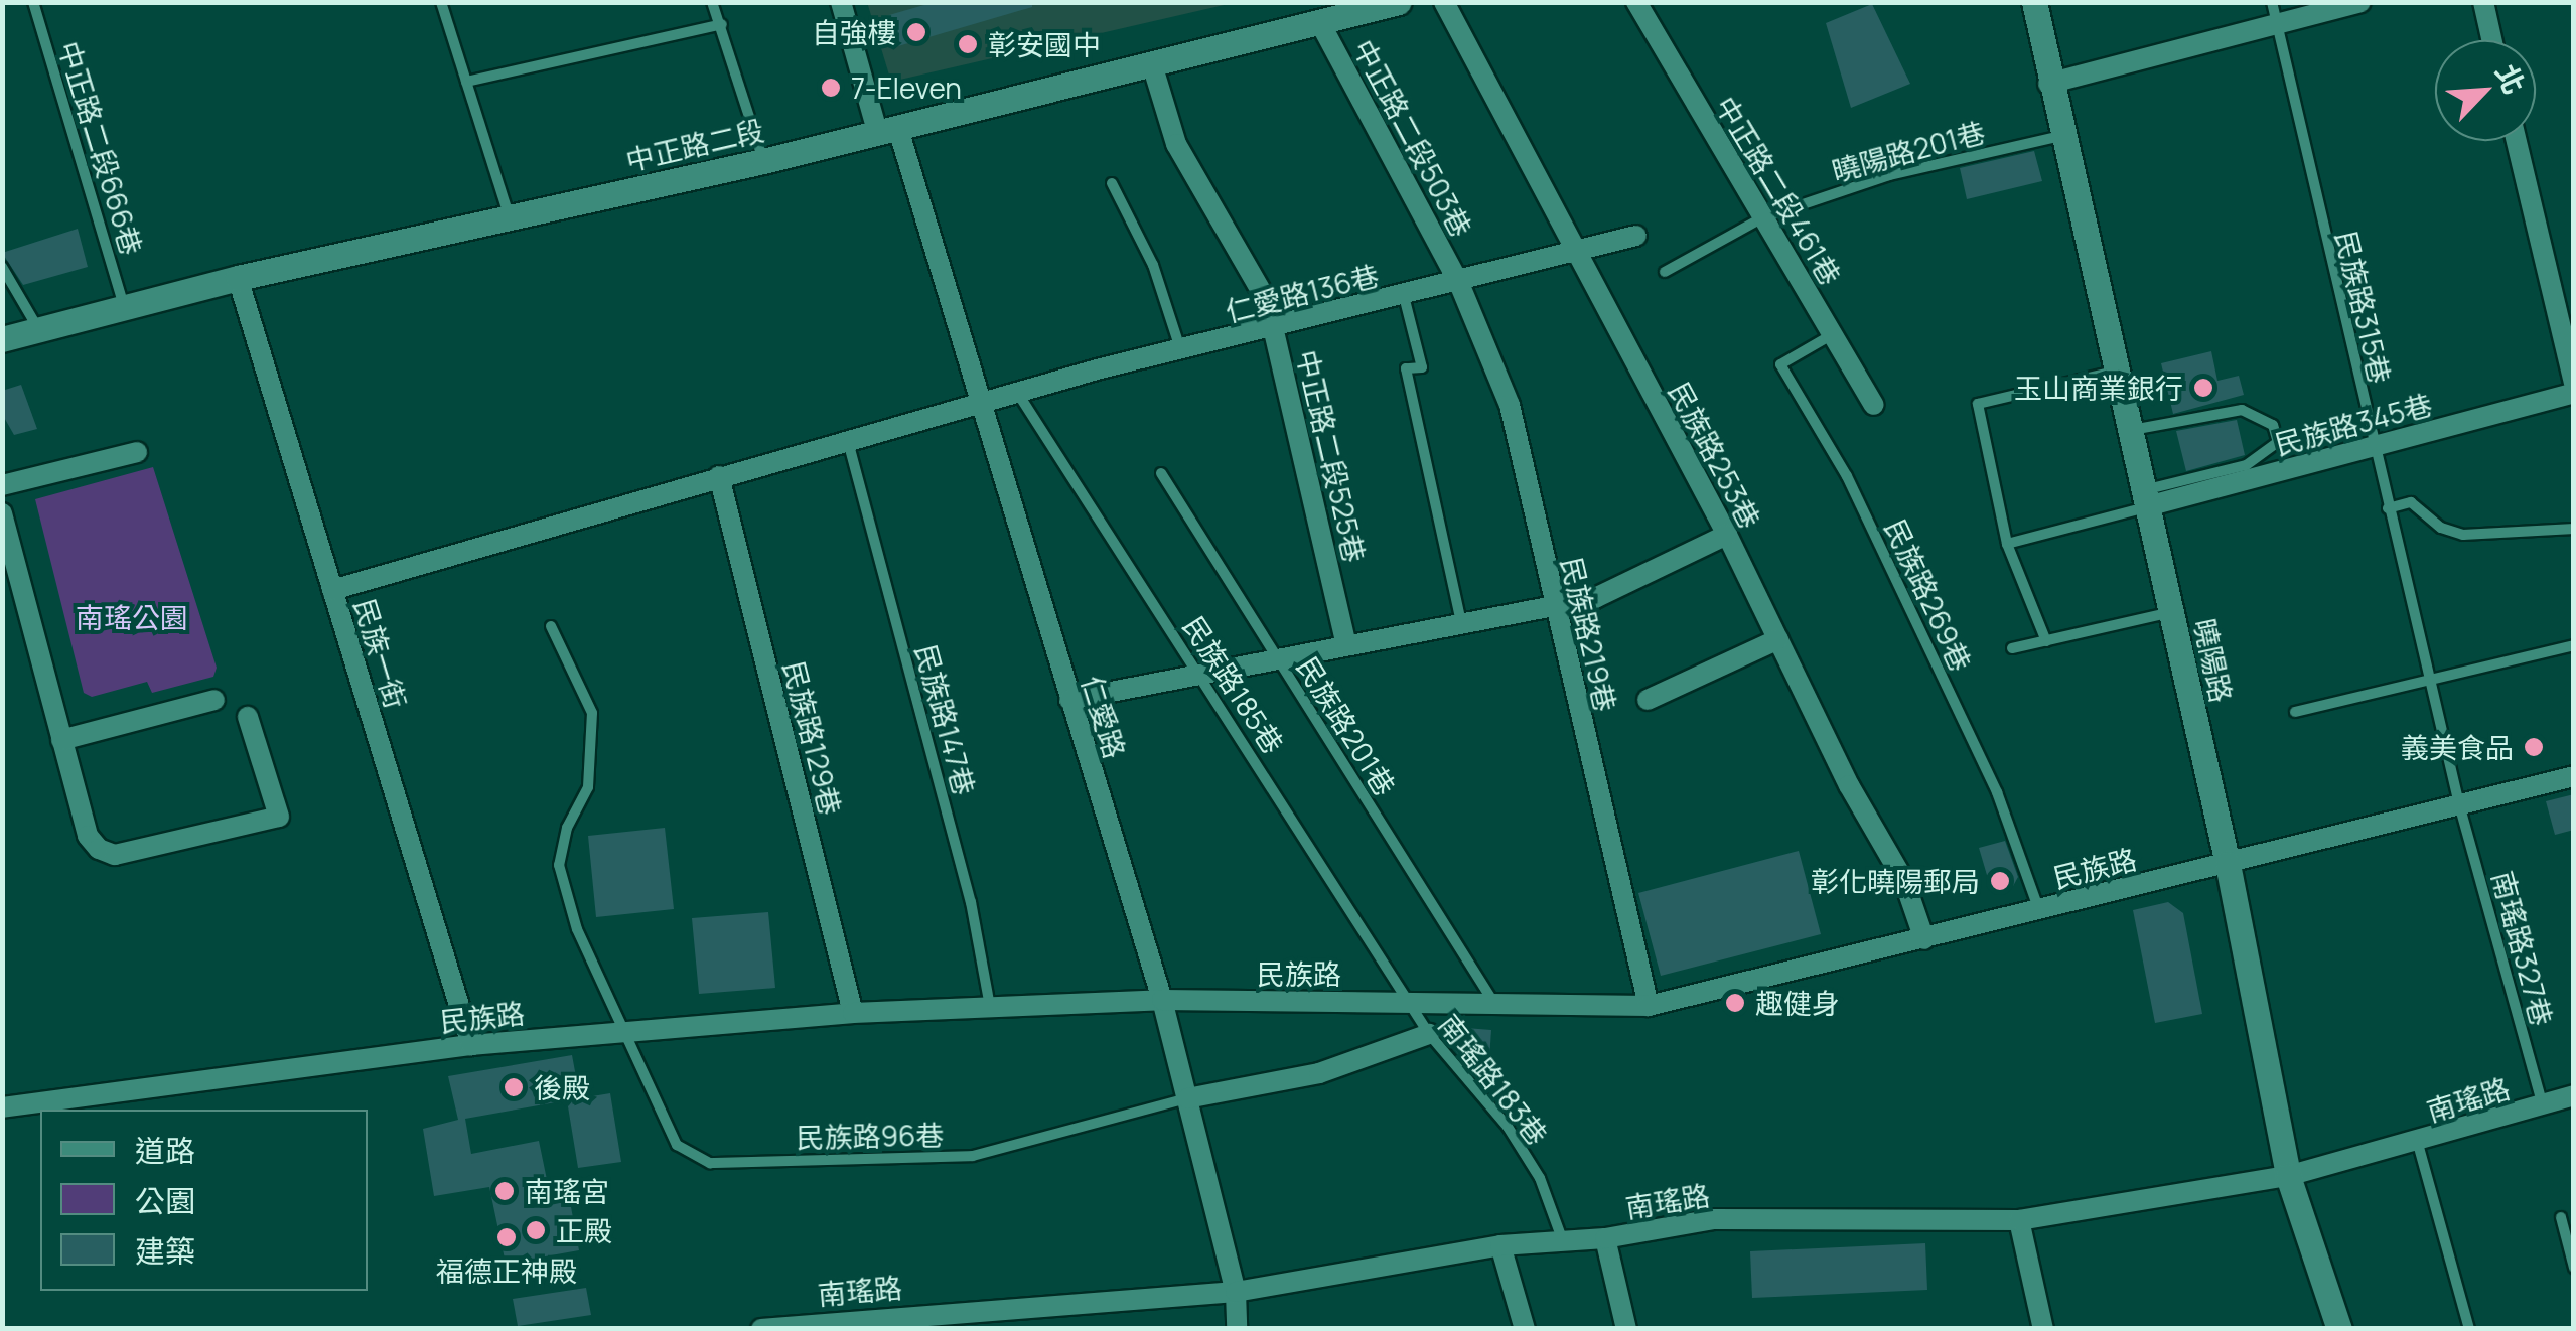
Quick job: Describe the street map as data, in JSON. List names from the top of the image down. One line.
{"streets":{"street":["中正路二段503巷","中正路二段","中正路二段461巷","仁愛路136巷","民族路345巷","民族路253巷","中正路二段525巷","民族路219巷","民族一街","曉陽路","仁愛路","民族路129巷","民族路","南瑤路"],"lane":["中正路二段666巷","曉陽路201巷","民族路315巷","民族路269巷","民族路185巷","民族路147巷","民族路201巷","南瑤路327巷","南瑤路183巷","民族路96巷"]},"crossings":[["中正路二段503巷","中正路二段"],["中正路二段503巷","仁愛路136巷"],["中正路二段503巷","民族路219巷"],["中正路二段","中正路二段666巷"],["中正路二段","中正路二段525巷"],["中正路二段","民族一街"],["中正路二段","仁愛路"],["曉陽路201巷","中正路二段461巷"],["曉陽路201巷","曉陽路"],["中正路二段461巷","民族路269巷"],["仁愛路136巷","民族路253巷"],["仁愛路136巷","中正路二段525巷"],["仁愛路136巷","民族路219巷"],["仁愛路136巷","民族一街"],["仁愛路136巷","民族路185巷"],["仁愛路136巷","仁愛路"],["仁愛路136巷","民族路147巷"],["仁愛路136巷","民族路129巷"],["民族路315巷","民族路345巷"],["民族路315巷","民族路"],["民族路315巷","南瑤路327巷"],["民族路345巷","曉陽路"],["民族路253巷","民族路"],["民族路269巷","民族路"],["民族路219巷","民族路"],["民族一街","民族路"],["曉陽路","民族路"],["曉陽路","南瑤路"],["民族路185巷","民族路"],["民族路185巷","南瑤路183巷"],["仁愛路","民族路"],["仁愛路","南瑤路"],["仁愛路","民族路96巷"],["民族路147巷","民族路"],["民族路201巷","民族路"],["民族路129巷","民族路"],["民族路","南瑤路327巷"],["民族路","南瑤路183巷"],["民族路","民族路96巷"],["南瑤路327巷","南瑤路"],["南瑤路183巷","南瑤路"]],"parks":["南瑤公園"],"places":["自強樓","彰安國中","7-Eleven","玉山商業銀行","義美食品","彰化曉陽郵局","趣健身","後殿","南瑤宮","正殿","福德正神殿"],"legend":["道路","公園","建築"],"north":"top right"}
